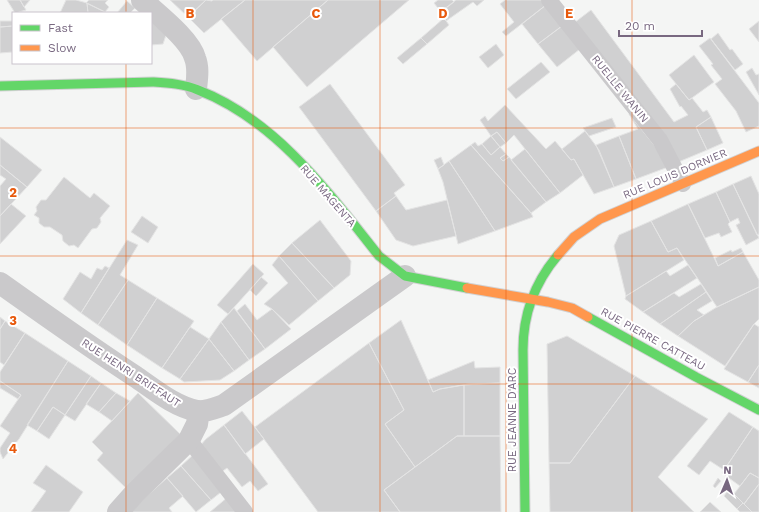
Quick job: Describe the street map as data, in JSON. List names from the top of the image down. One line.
{"streets":{"street":["RUE LOUIS DORNIER","RUE MAGENTA","RUE PIERRE CATTEAU","RUE HENRI BRIFFAUT","RUE JEANNE D'ARC"],"lane":["RUELLE WANIN"]},"crossings":[["RUELLE WANIN","RUE LOUIS DORNIER"],["RUE LOUIS DORNIER","RUE PIERRE CATTEAU"],["RUE LOUIS DORNIER","RUE JEANNE D'ARC"],["RUE MAGENTA","RUE PIERRE CATTEAU"],["RUE MAGENTA","RUE HENRI BRIFFAUT"],["RUE PIERRE CATTEAU","RUE JEANNE D'ARC"]],"legend":["Fast","Slow"],"scale_bar":"20 m","north":"top","grid":{"columns":["B","C","D","E"],"rows":["2","3","4"]}}
